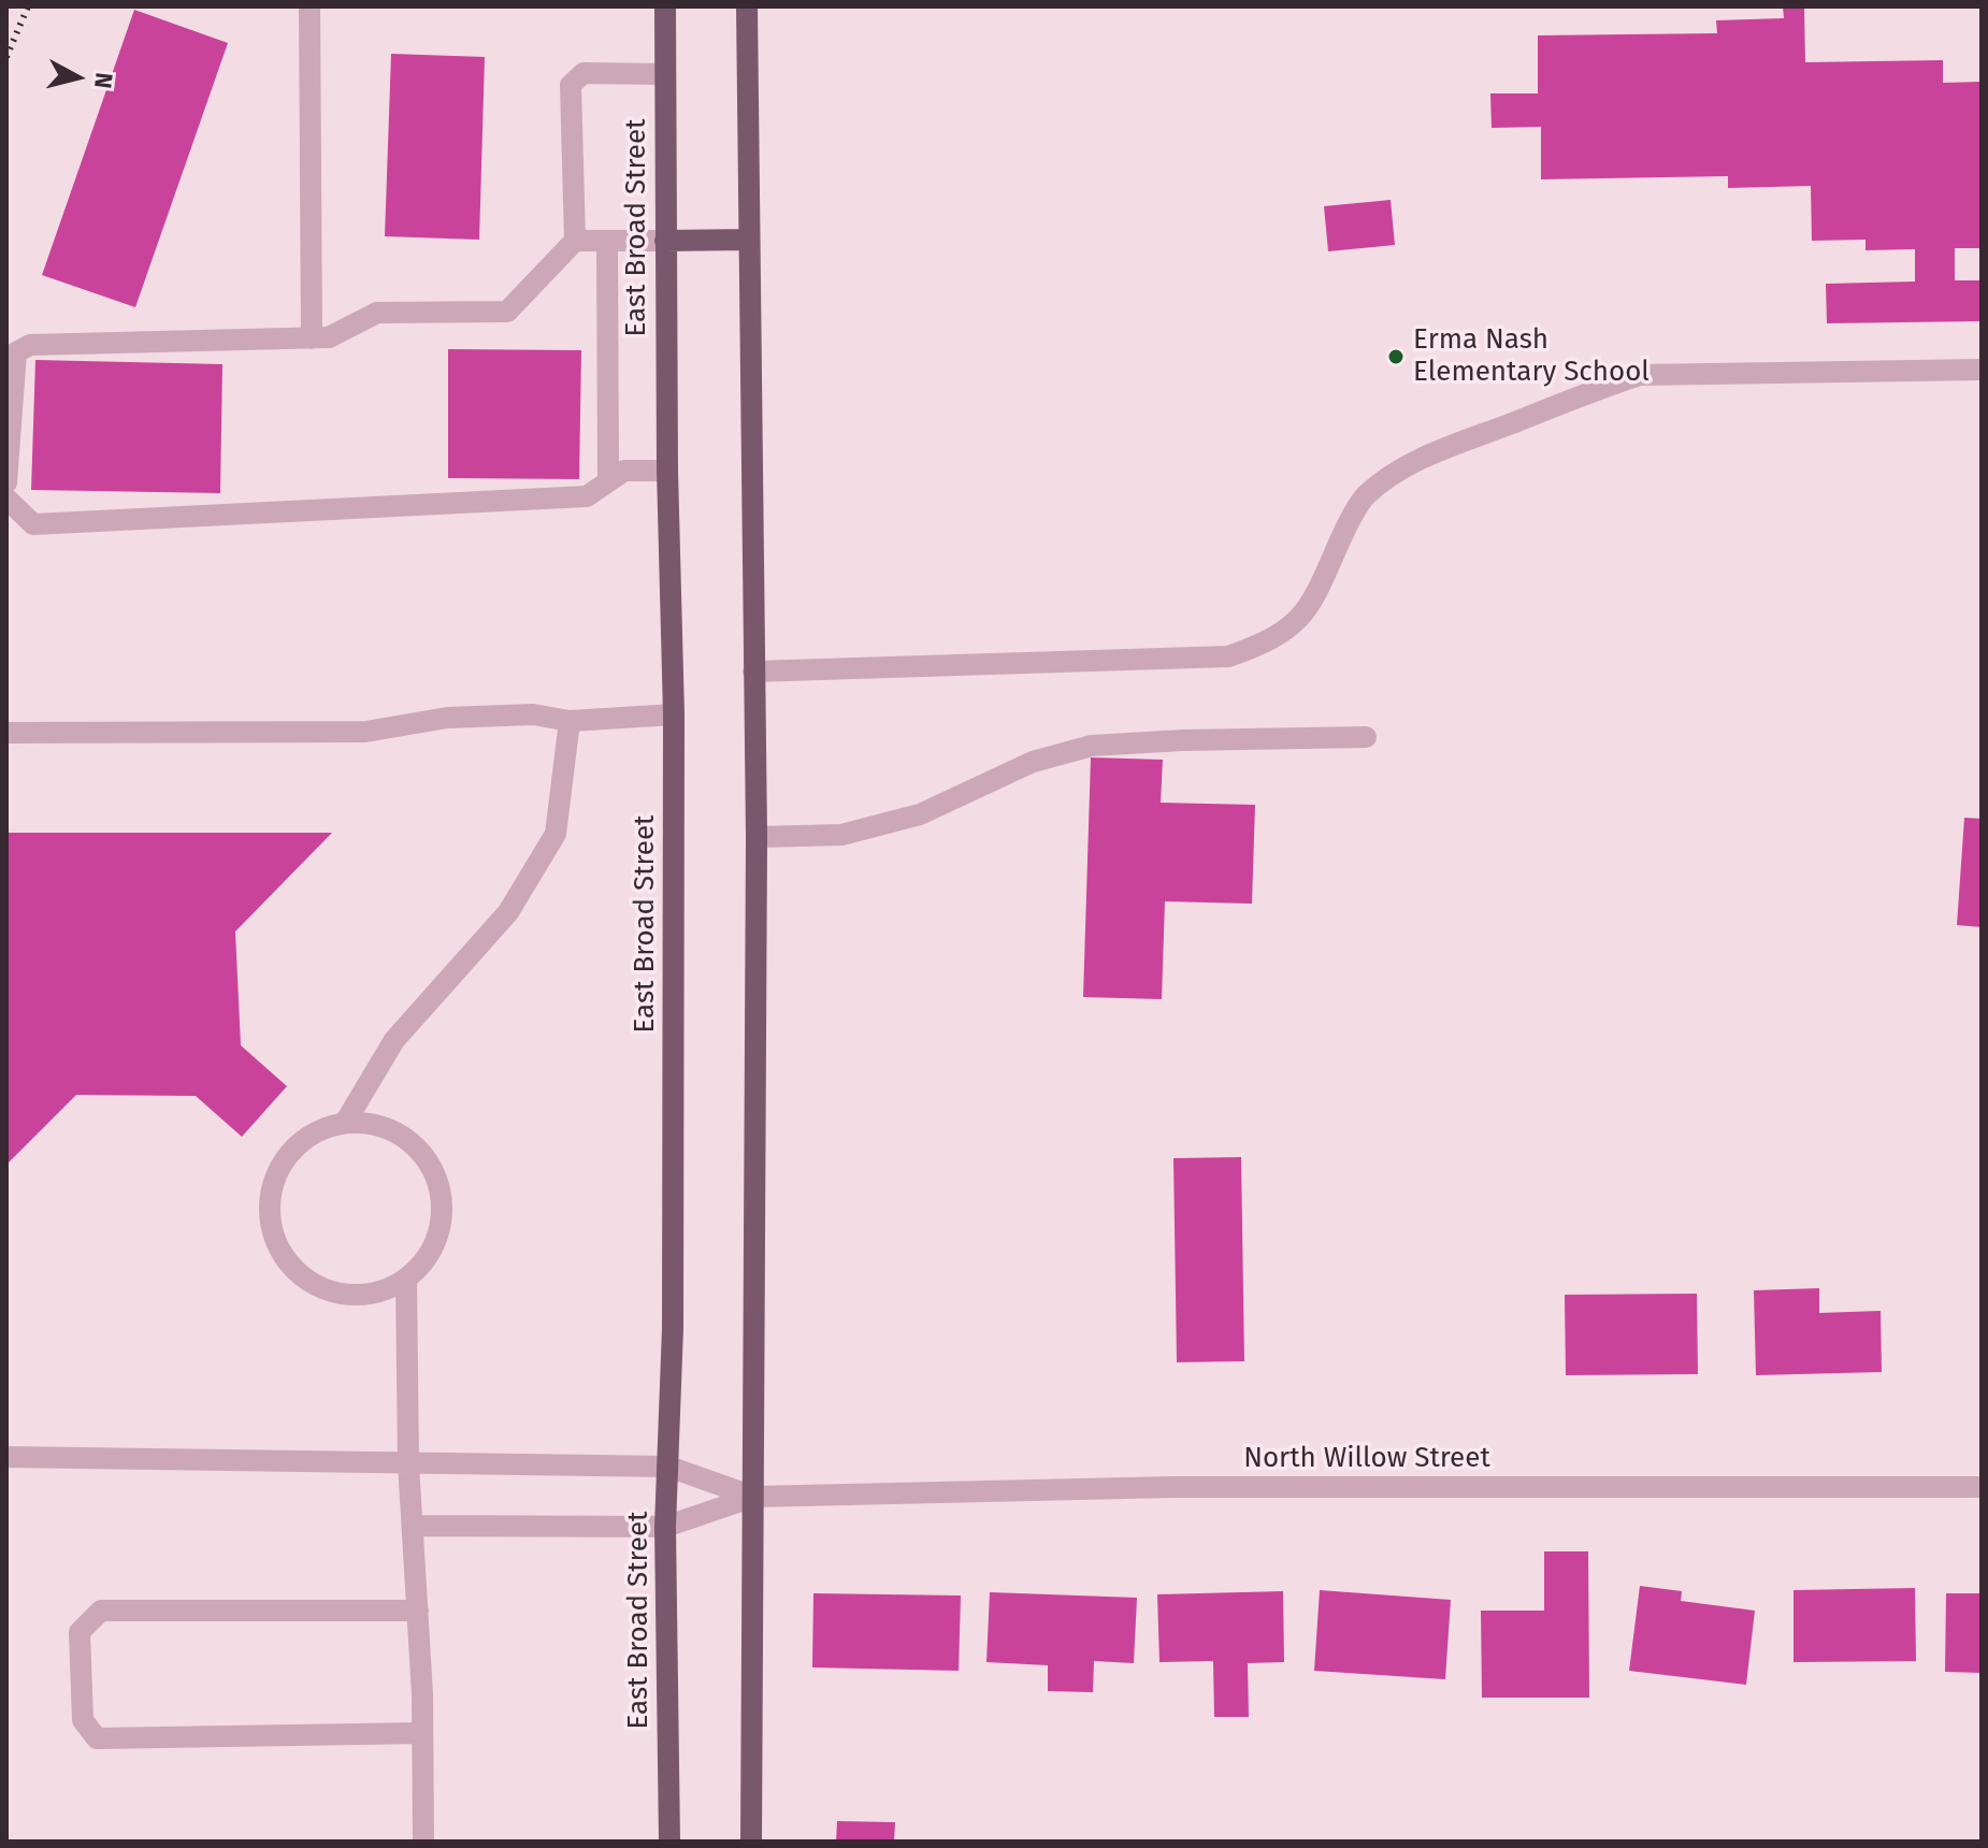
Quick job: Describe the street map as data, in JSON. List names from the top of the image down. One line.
{"streets":{"main road":["East Broad Street"],"street":["North Willow Street"]},"crossings":[["East Broad Street","North Willow Street"]],"places":["Erma Nash Elementary School"],"north":"right"}
